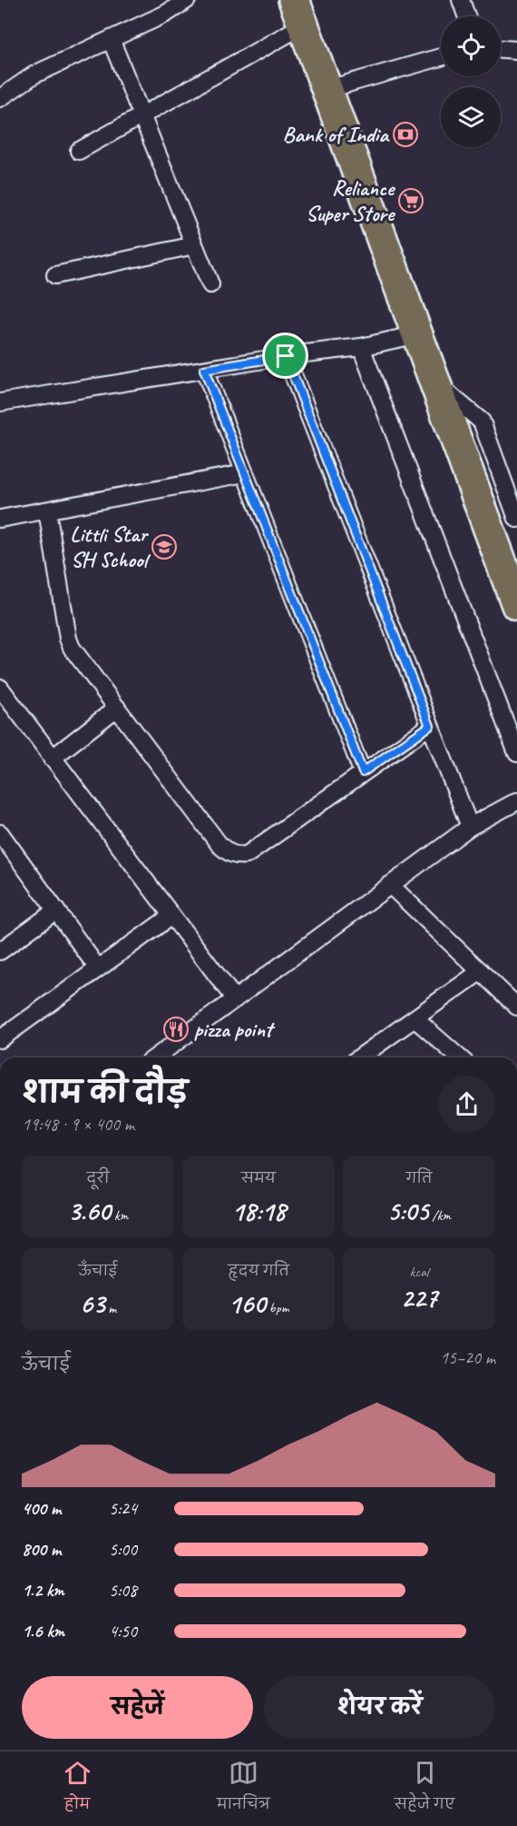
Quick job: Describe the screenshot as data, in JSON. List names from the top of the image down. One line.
{"places":{"bank":["Bank of India"],"supermarket":["Reliance Super Store"],"school or university":["Littli Star SH School"],"restaurant":["pizza point"]},"page":{"heading":["शाम की दौड़","19:48 · 9 × 400 m"],"stats":[["दूरी","3.60 km"],["समय","18:18"],["गति","5:05 /km"],["ऊँचाई","63 m"],["हृदय गति","160 bpm"],["kcal","227"]],"chart":["ऊँचाई","15–20 m"],"list":[{"name":"400 m","note":"5:24"},{"name":"800 m","note":"5:00"},{"name":"1.2 km","note":"5:08"},{"name":"1.6 km","note":"4:50"}],"buttons":["सहेजें","शेयर करें"],"tabs":["होम","मानचित्र","सहेजे गए"]}}
